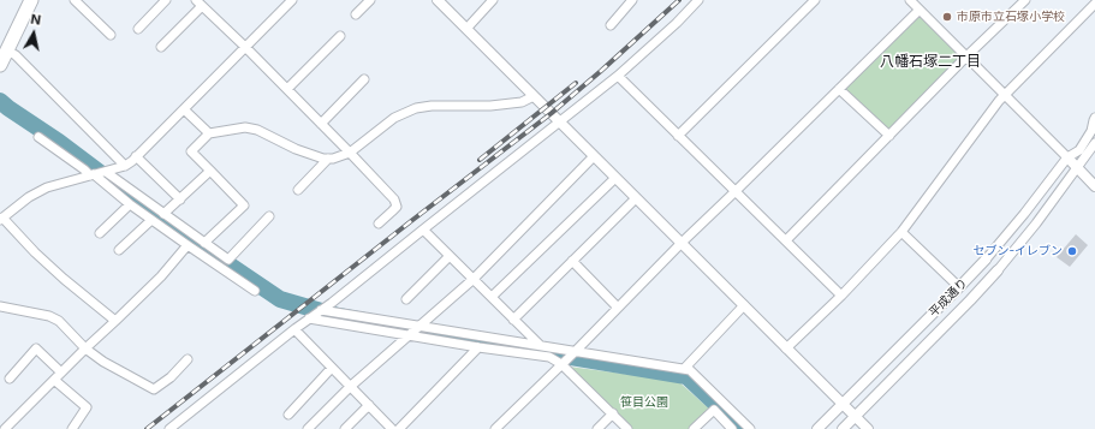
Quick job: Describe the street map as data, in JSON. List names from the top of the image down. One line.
{"streets":{"street":["平成通り"]},"districts":["八幡石塚二丁目"],"parks":["笹目公園"],"places":["市原市立石塚小学校","セブン-イレブン"],"north":"top"}
